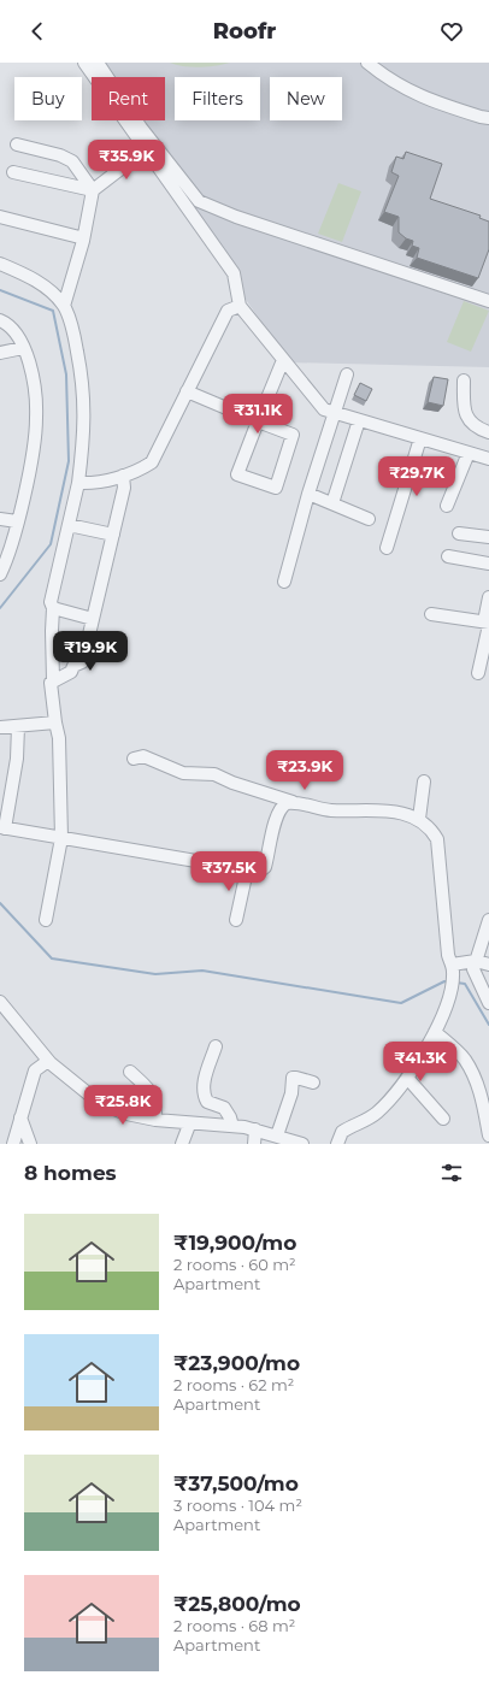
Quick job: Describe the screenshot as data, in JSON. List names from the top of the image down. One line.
{"page":{"header":"Roofr","chip":["Buy","Rent","Filters","New"],"price":["₹35.9K","₹31.1K","₹29.7K","₹19.9K","₹23.9K","₹37.5K","₹41.3K","₹25.8K"],"heading":"8 homes","list":[{"name":"₹19,900/mo","note":"2 rooms · 60 m² · Apartment"},{"name":"₹23,900/mo","note":"2 rooms · 62 m² · Apartment"},{"name":"₹37,500/mo","note":"3 rooms · 104 m² · Apartment"},{"name":"₹25,800/mo","note":"2 rooms · 68 m² · Apartment"}]}}
